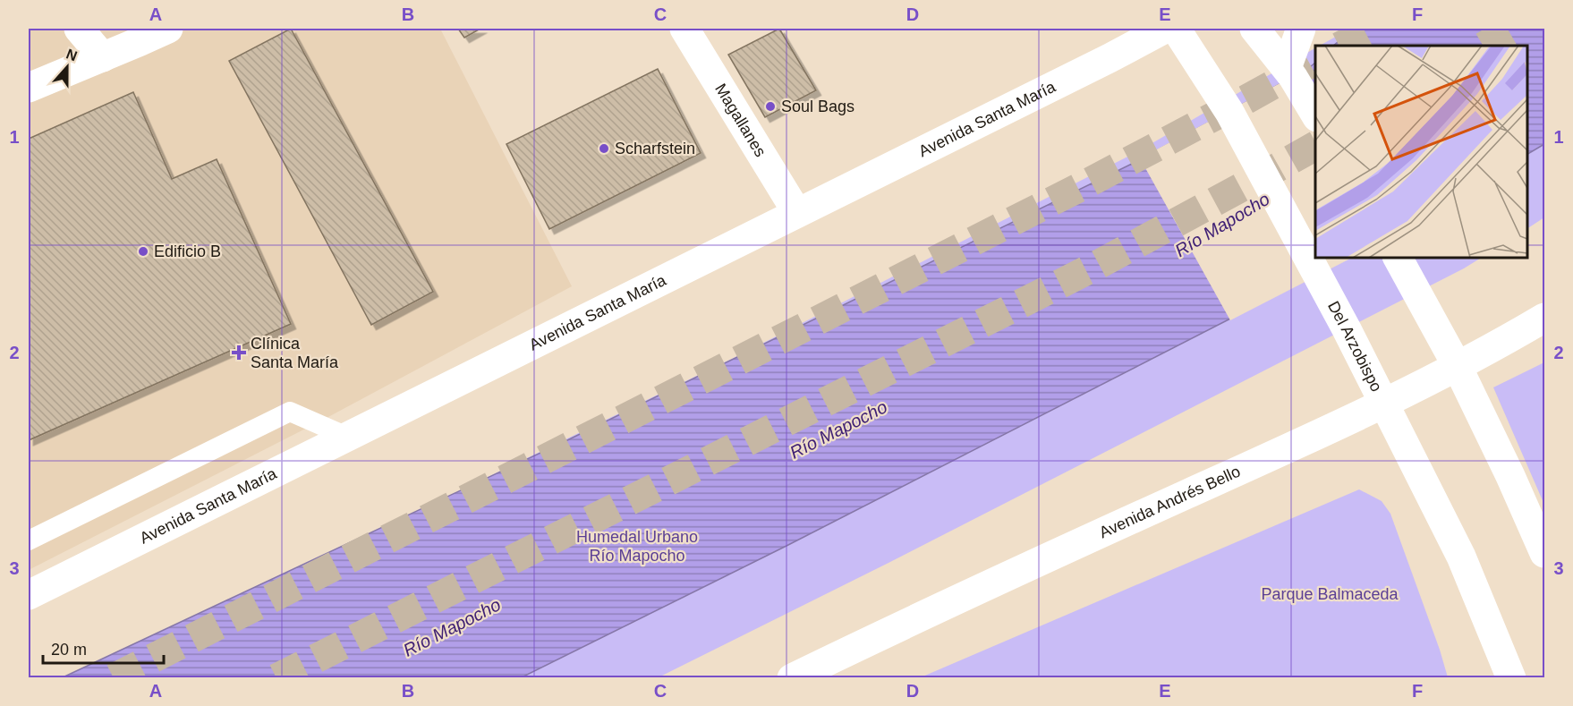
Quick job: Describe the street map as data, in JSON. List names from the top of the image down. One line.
{"streets":{"main road":["Avenida Santa María","Magallanes","Del Arzobispo","Avenida Andrés Bello"]},"crossings":[["Avenida Santa María","Magallanes"],["Del Arzobispo","Avenida Andrés Bello"]],"water":["Río Mapocho"],"parks":["Humedal Urbano Río Mapocho","Parque Balmaceda"],"places":{"other":["Soul Bags","Scharfstein","Edificio B"],"health":["Clínica Santa María"]},"scale_bar":"20 m","north":"top","grid":{"columns":["A","B","C","D","E","F"],"rows":["1","2","3"]}}
